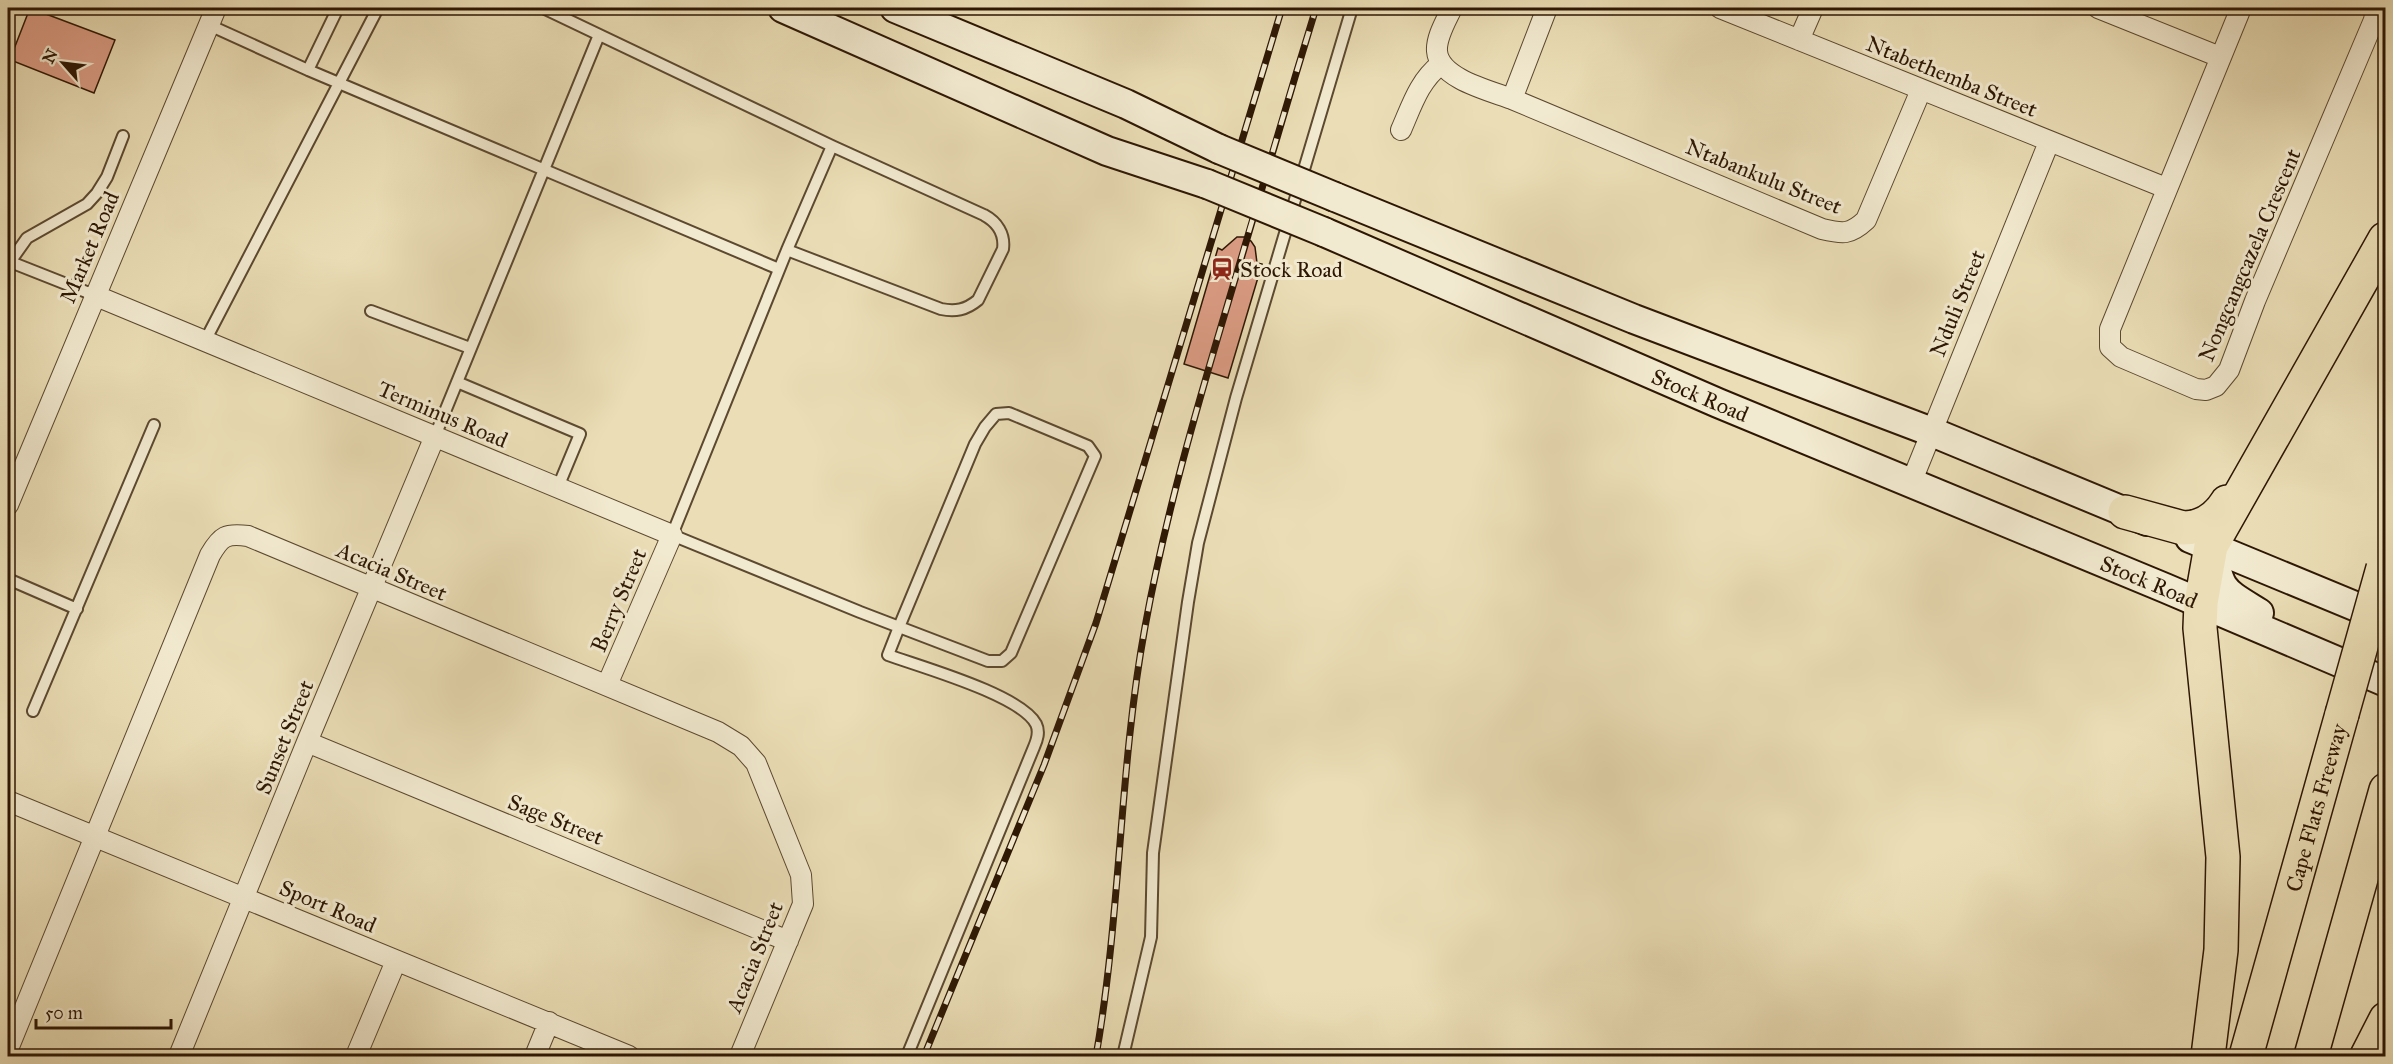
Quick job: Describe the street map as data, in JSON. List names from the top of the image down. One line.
{"streets":{"highway":["Cape Flats Freeway"],"main road":["Stock Road"],"street":["Ntabethemba Street","Ntabankulu Street","Market Road","Nongcangcazela Crescent","Nduli Street","Terminus Road","Acacia Street","Berry Street","Sunset Street","Sage Street","Sport Road"]},"crossings":[["Ntabethemba Street","Ntabankulu Street"],["Ntabethemba Street","Nongcangcazela Crescent"],["Ntabethemba Street","Nduli Street"],["Market Road","Terminus Road"],["Nduli Street","Stock Road"],["Terminus Road","Berry Street"],["Terminus Road","Sunset Street"],["Acacia Street","Berry Street"],["Acacia Street","Sunset Street"],["Acacia Street","Sage Street"],["Acacia Street","Sport Road"],["Sunset Street","Sage Street"],["Sunset Street","Sport Road"]],"places":{"station":["Stock Road"]},"scale_bar":"50 m","north":"top left"}
